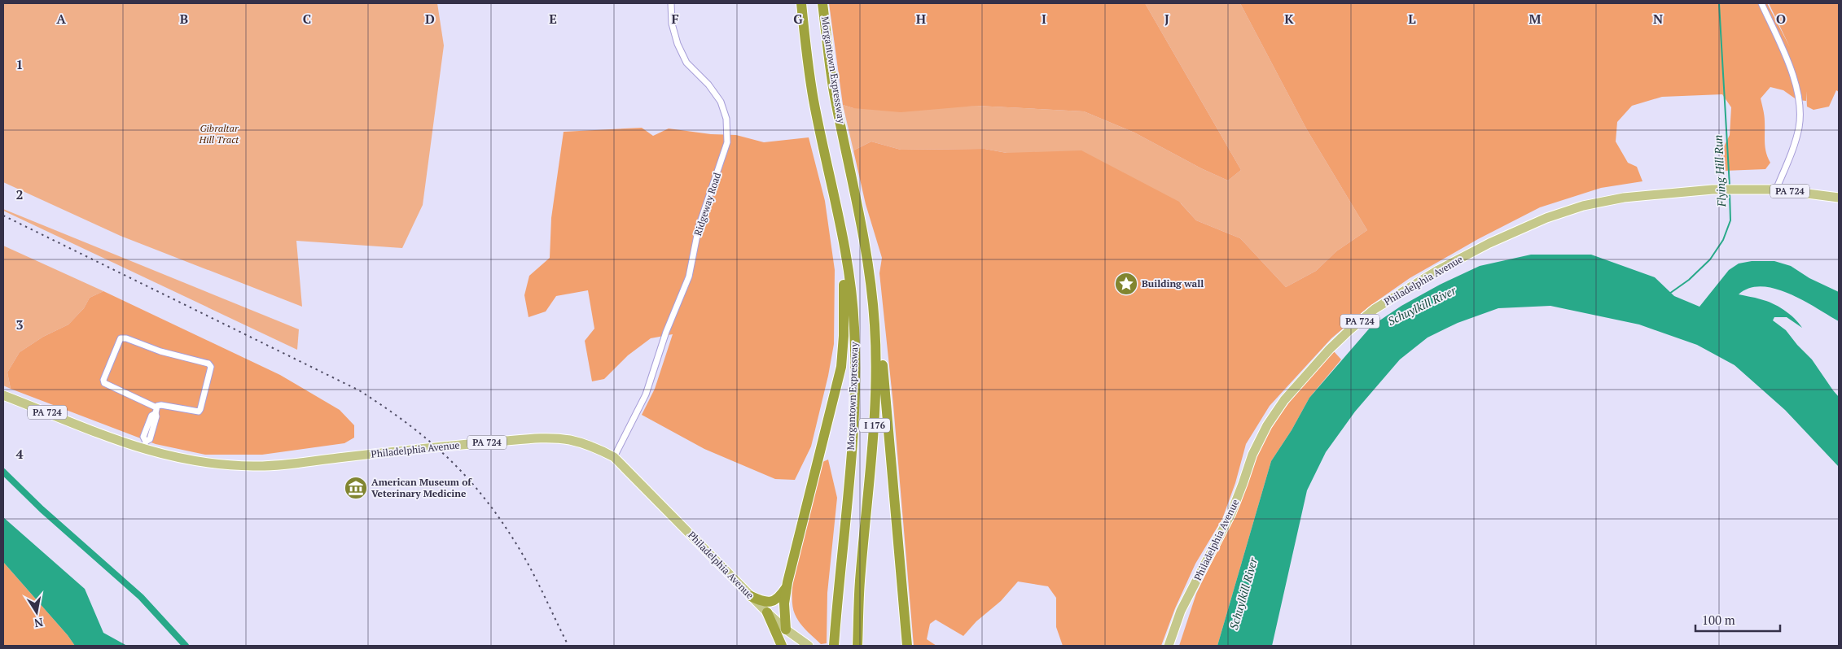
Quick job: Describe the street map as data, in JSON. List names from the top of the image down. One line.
{"streets":{"highway":["Morgantown Expressway","I 176"],"main road":["PA 724","Philadelphia Avenue"],"street":["Ridgeway Road"]},"crossings":[["Ridgeway Road","Philadelphia Avenue"]],"water":["Flying Hill Run","Schuylkill River"],"parks":["Gibraltar Hill Tract"],"places":{"place":["Building wall"],"museum":["American Museum of Veterinary Medicine"]},"scale_bar":"100 m","north":"bottom","grid":{"columns":["A","B","C","D","E","F","G","H","I","J","K","L","M","N","O"],"rows":["1","2","3","4"]}}
